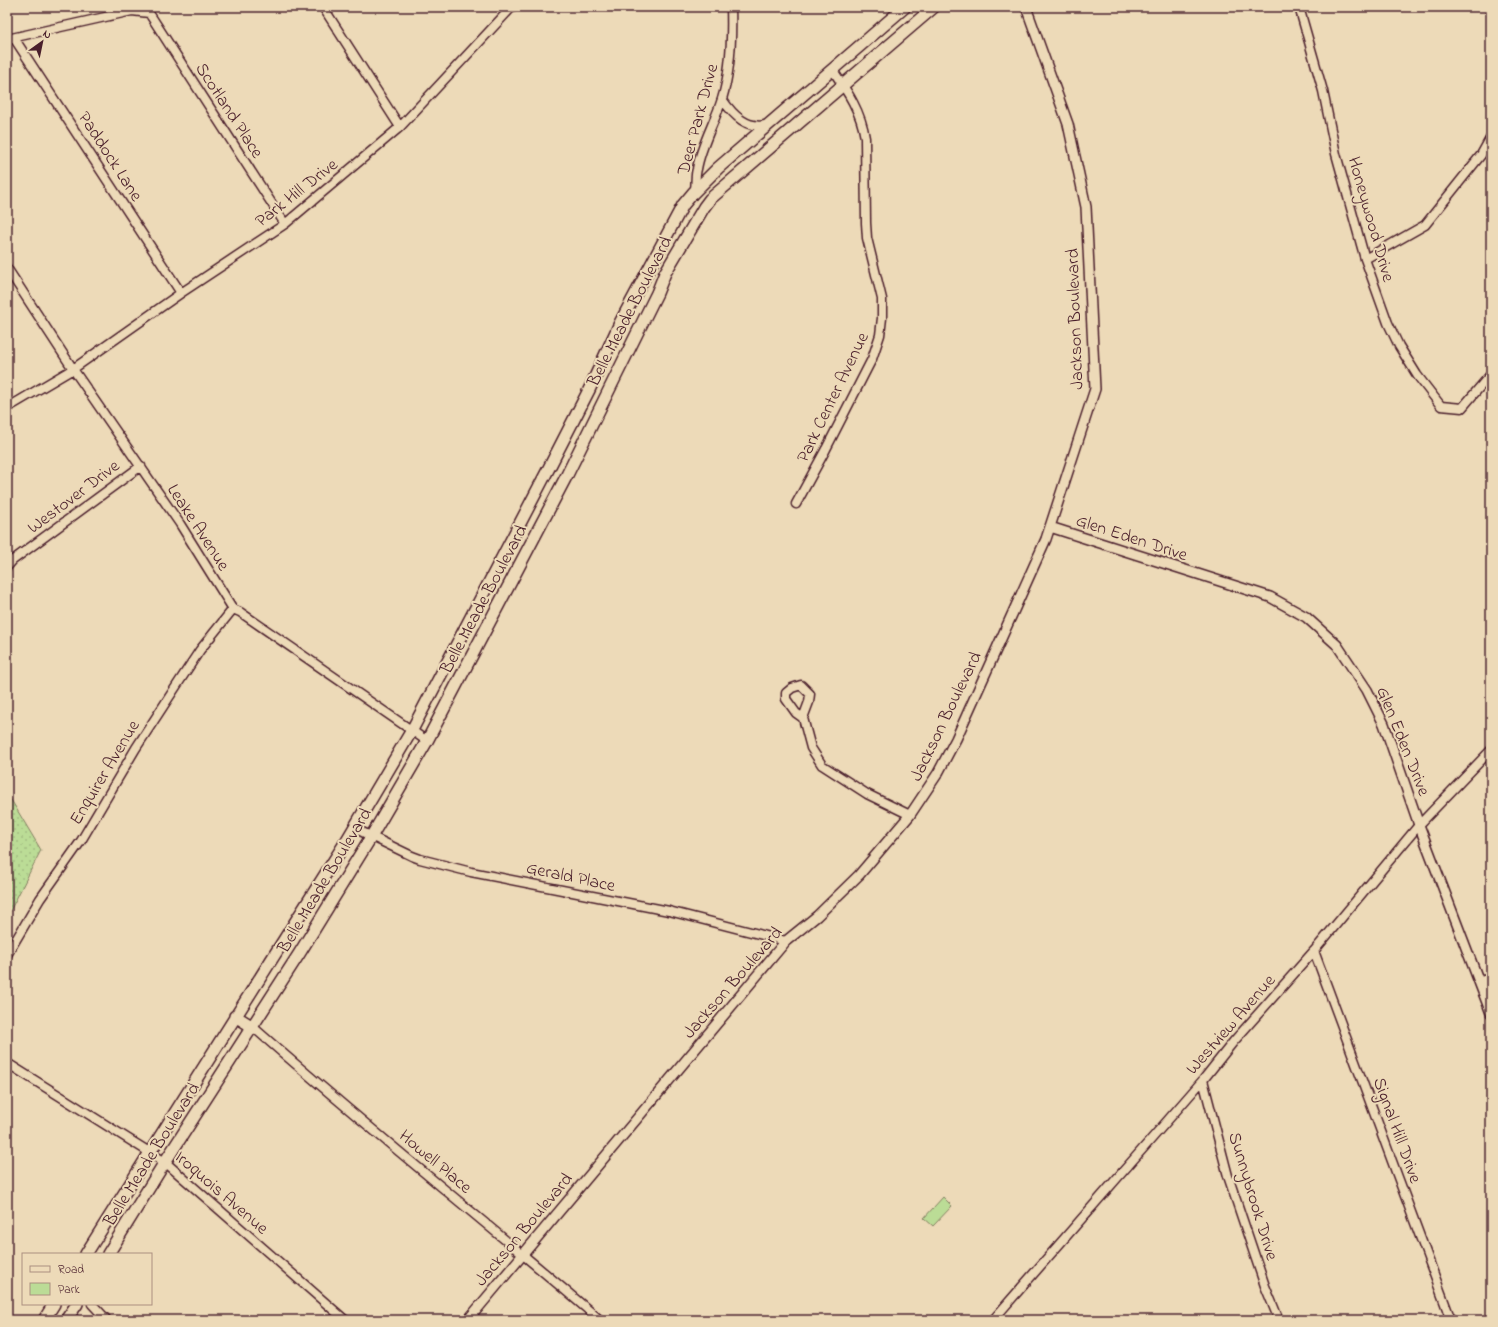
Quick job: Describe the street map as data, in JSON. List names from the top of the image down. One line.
{"streets":{"main road":["Belle Meade Boulevard"],"street":["Scotland Place","Deer Park Drive","Paddock Lane","Park Hill Drive","Honeywood Drive","Jackson Boulevard","Park Center Avenue","Westover Drive","Leake Avenue","Glen Eden Drive","Enquirer Avenue","Gerald Place","Westview Avenue","Signal Hill Drive","Howell Place","Iroquois Avenue","Sunnybrook Drive"]},"crossings":[["Scotland Place","Paddock Lane"],["Scotland Place","Park Hill Drive"],["Deer Park Drive","Belle Meade Boulevard"],["Paddock Lane","Park Hill Drive"],["Park Hill Drive","Leake Avenue"],["Belle Meade Boulevard","Park Center Avenue"],["Belle Meade Boulevard","Gerald Place"],["Belle Meade Boulevard","Howell Place"],["Belle Meade Boulevard","Iroquois Avenue"],["Jackson Boulevard","Glen Eden Drive"],["Jackson Boulevard","Gerald Place"],["Jackson Boulevard","Howell Place"],["Westover Drive","Leake Avenue"],["Leake Avenue","Enquirer Avenue"],["Glen Eden Drive","Westview Avenue"],["Westview Avenue","Signal Hill Drive"],["Westview Avenue","Sunnybrook Drive"]],"legend":["Road","Park"],"north":"top right"}
